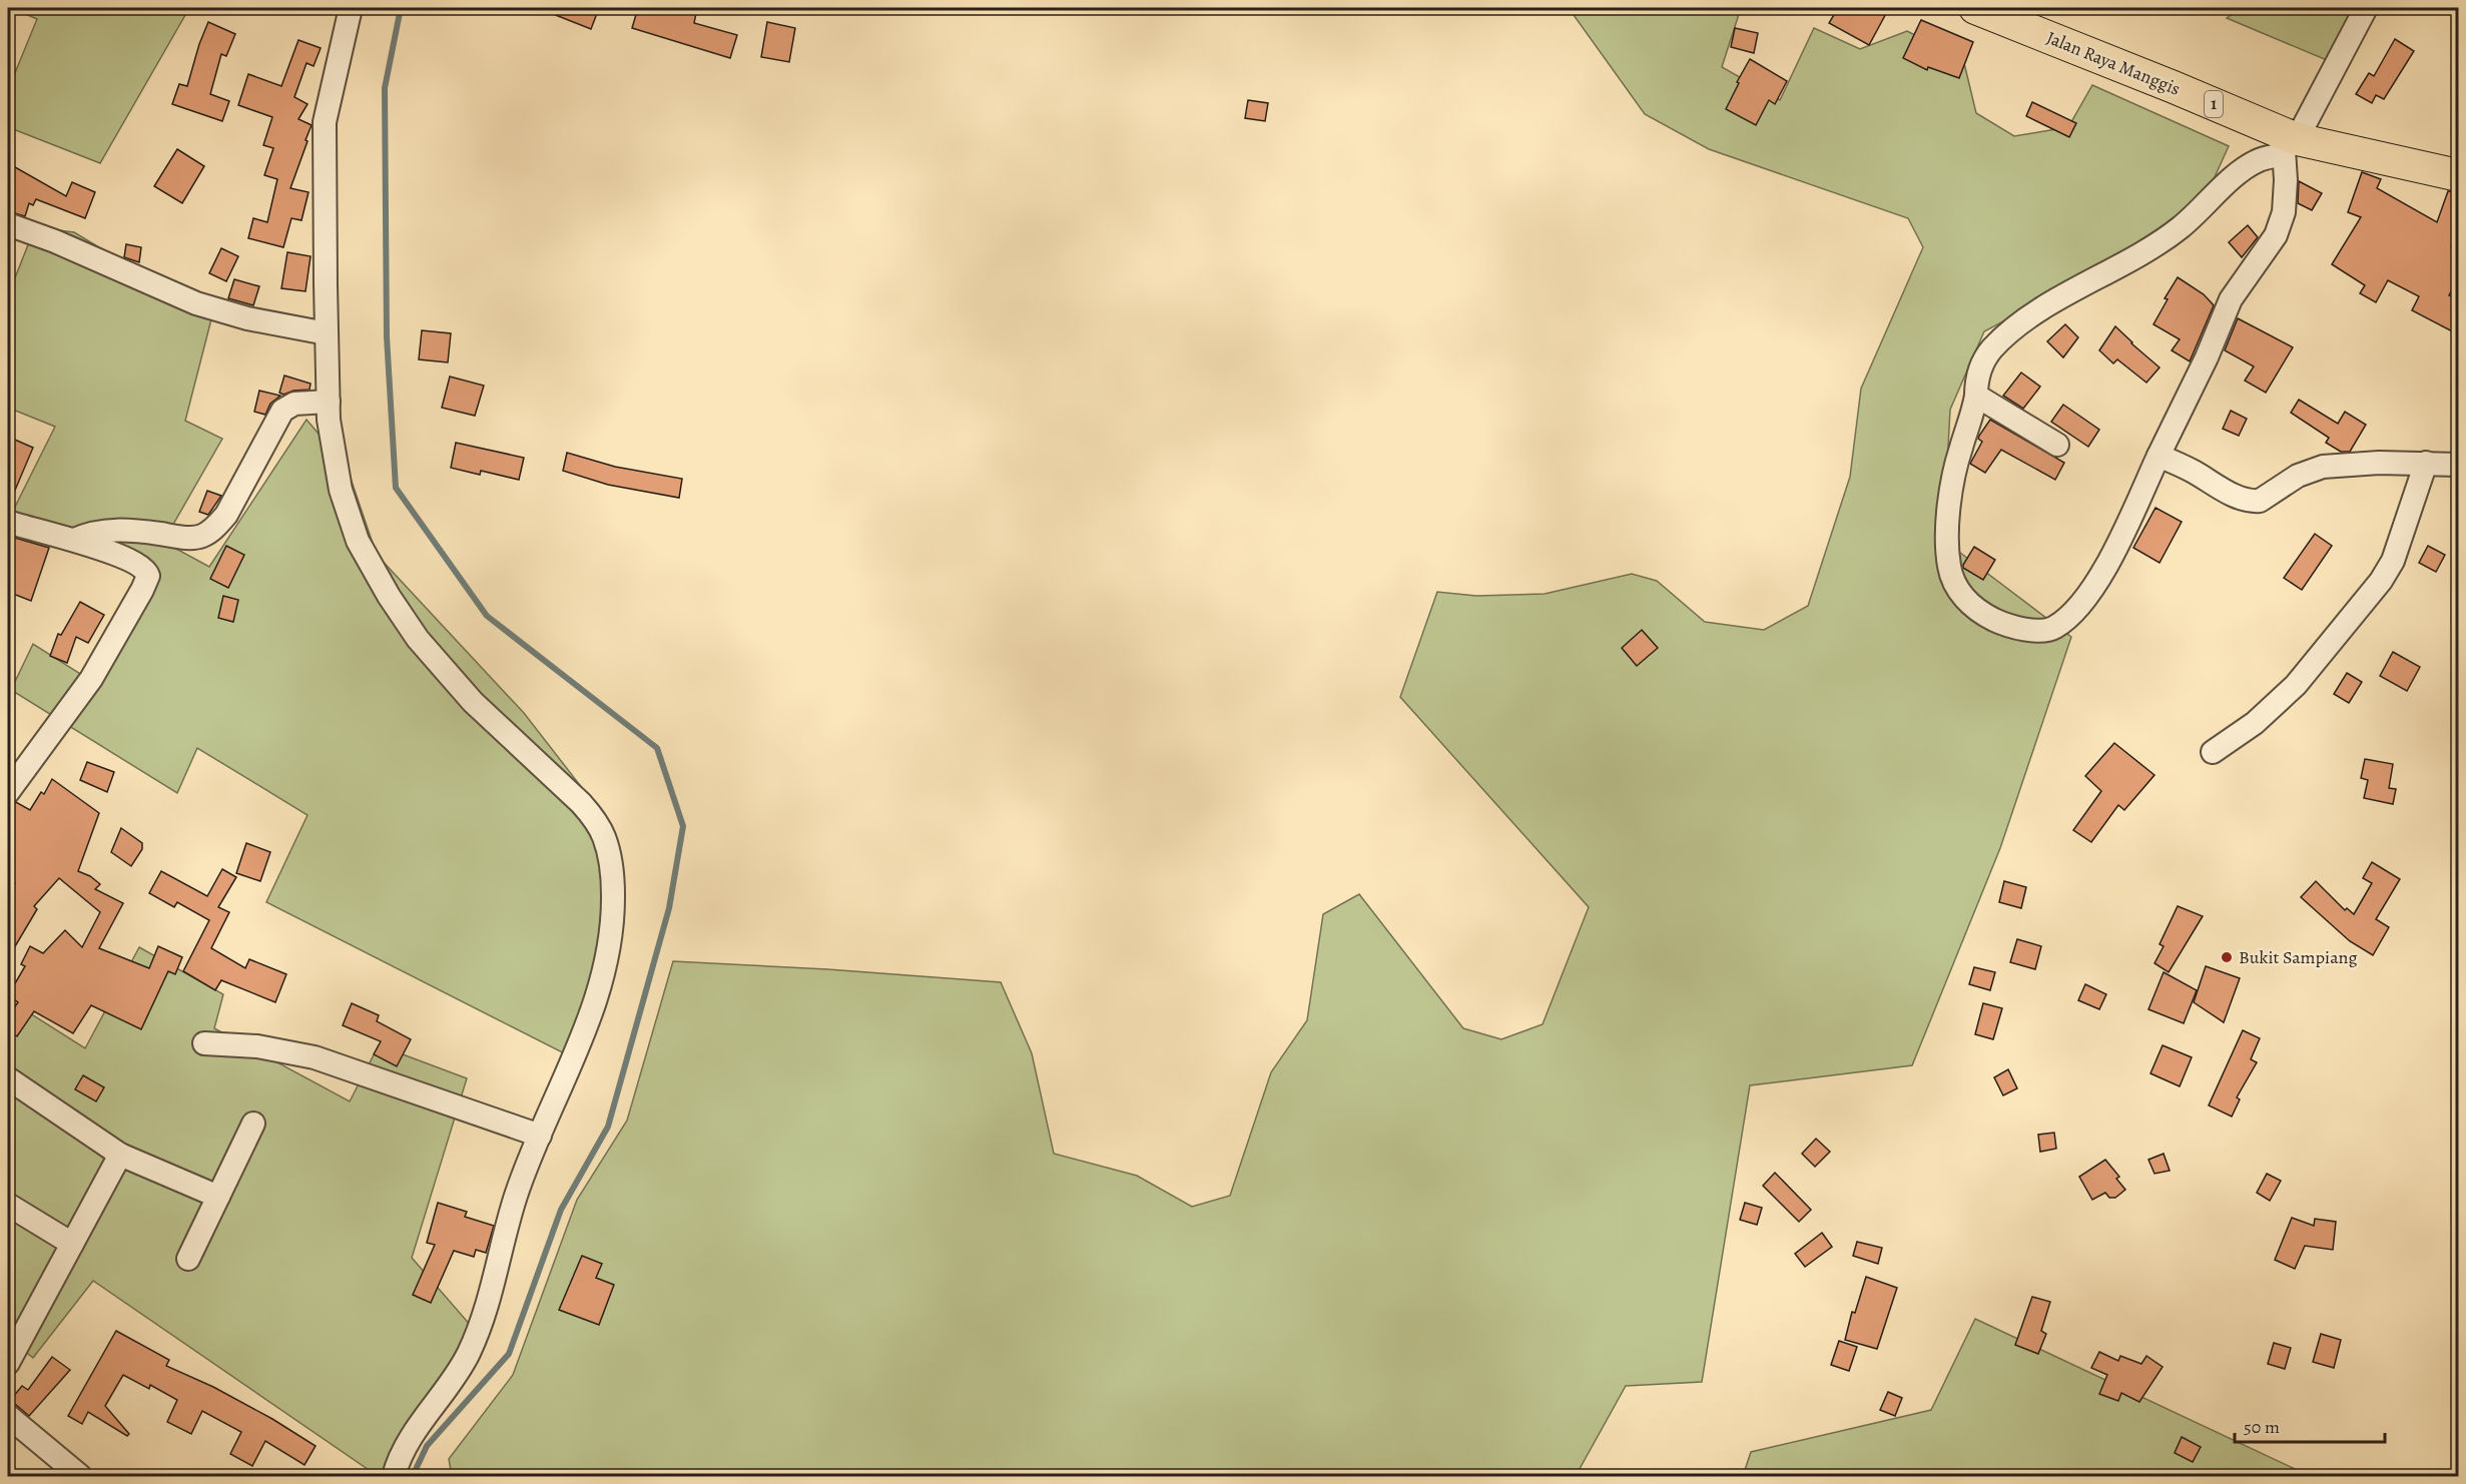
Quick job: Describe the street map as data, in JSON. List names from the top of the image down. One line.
{"streets":{"highway":["Jalan Raya Manggis","1"]},"places":["Bukit Sampiang"],"scale_bar":"50 m"}
